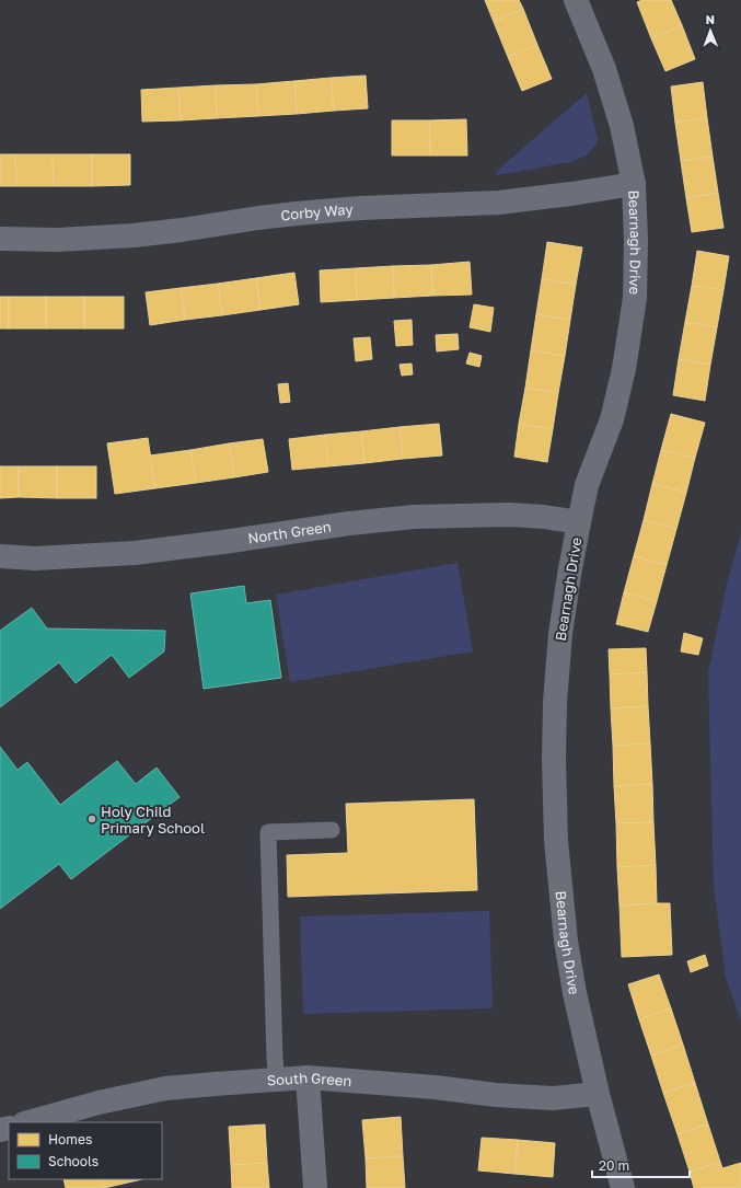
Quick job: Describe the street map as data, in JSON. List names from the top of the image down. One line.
{"streets":{"street":["Corby Way","Bearnagh Drive","North Green","South Green"]},"crossings":[["Corby Way","Bearnagh Drive"],["Bearnagh Drive","North Green"],["Bearnagh Drive","South Green"]],"places":["Holy Child Primary School"],"legend":["Homes","Schools"],"scale_bar":"20 m","north":"top"}
